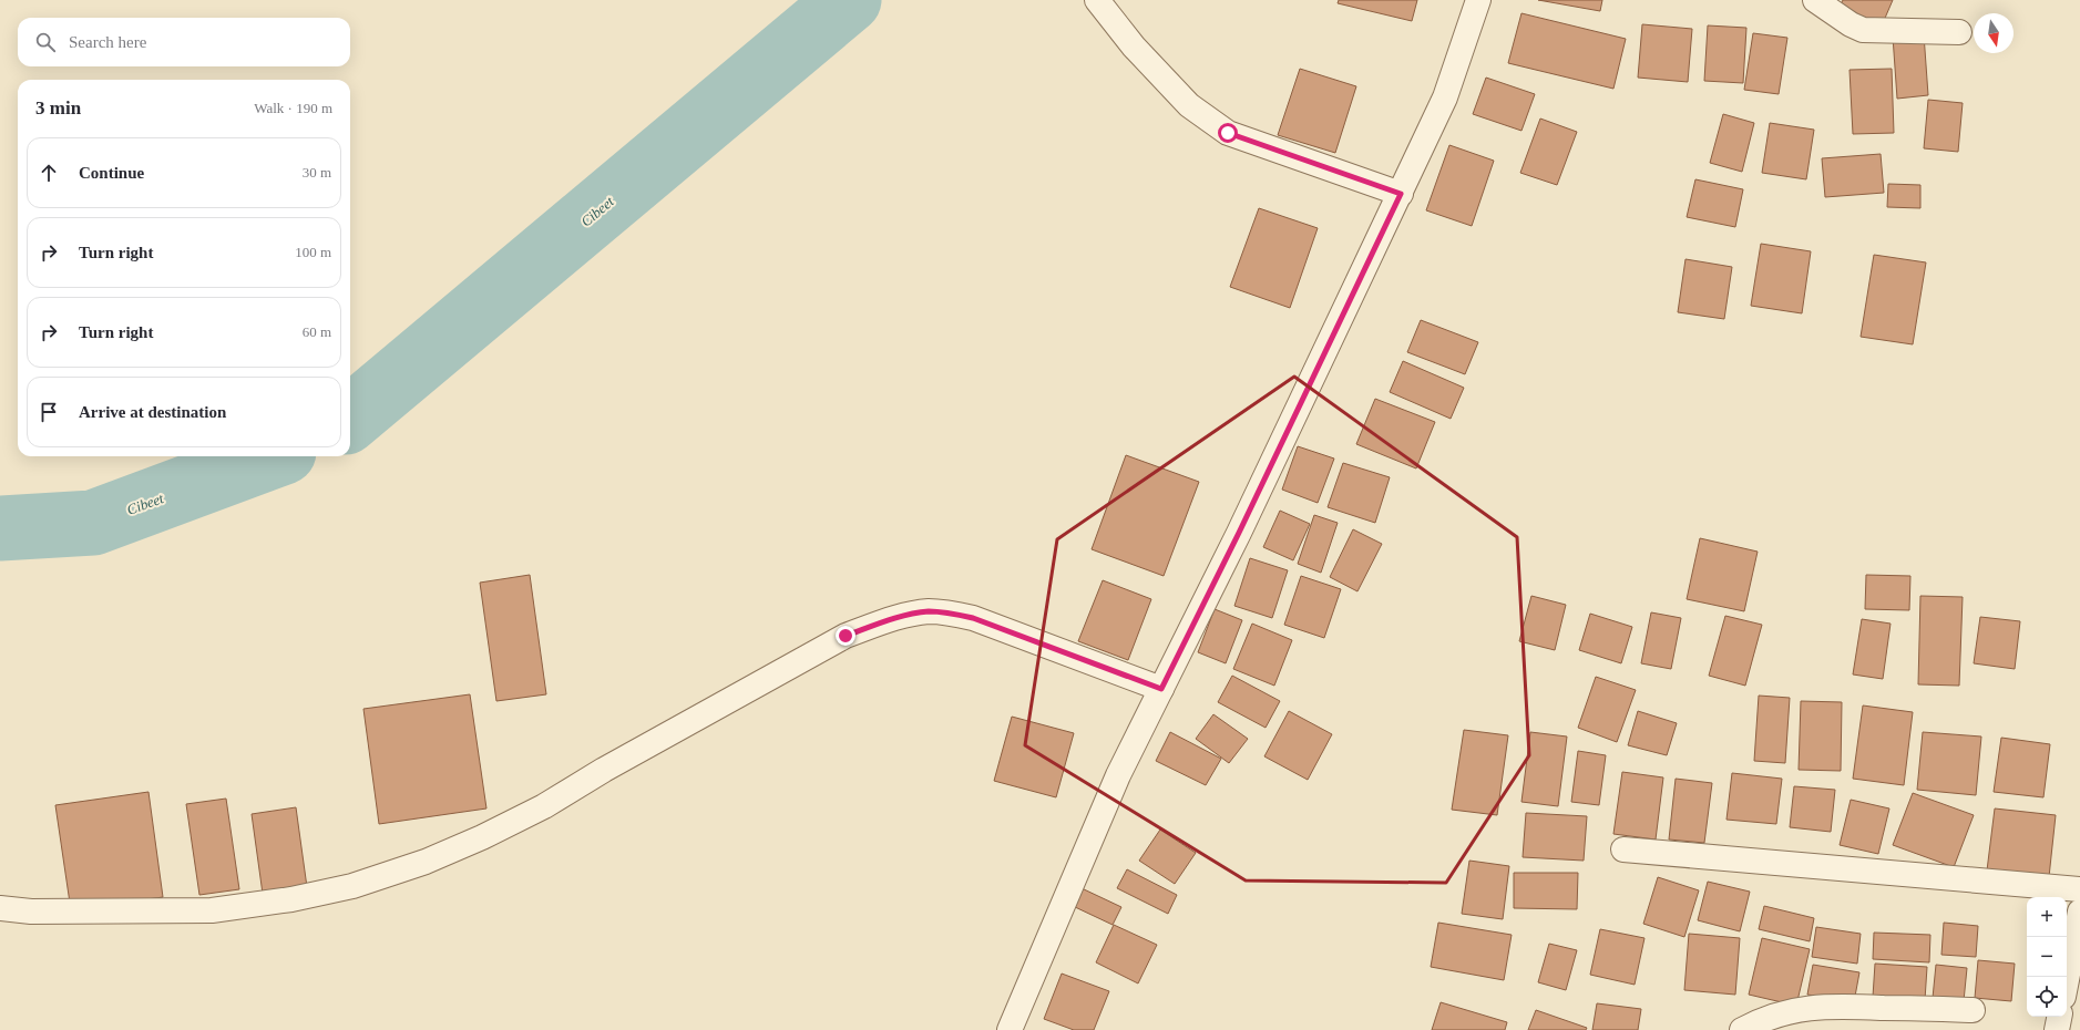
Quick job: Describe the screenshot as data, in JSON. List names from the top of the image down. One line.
{"water":["Cibeet"],"north":"bottom","page":{"search":"Search here","heading":["3 min","Walk · 190 m"],"list":[["Continue","30 m"],["Turn right","100 m"],["Turn right","60 m"],"Arrive at destination"],"map_buttons":["+","−"]}}
